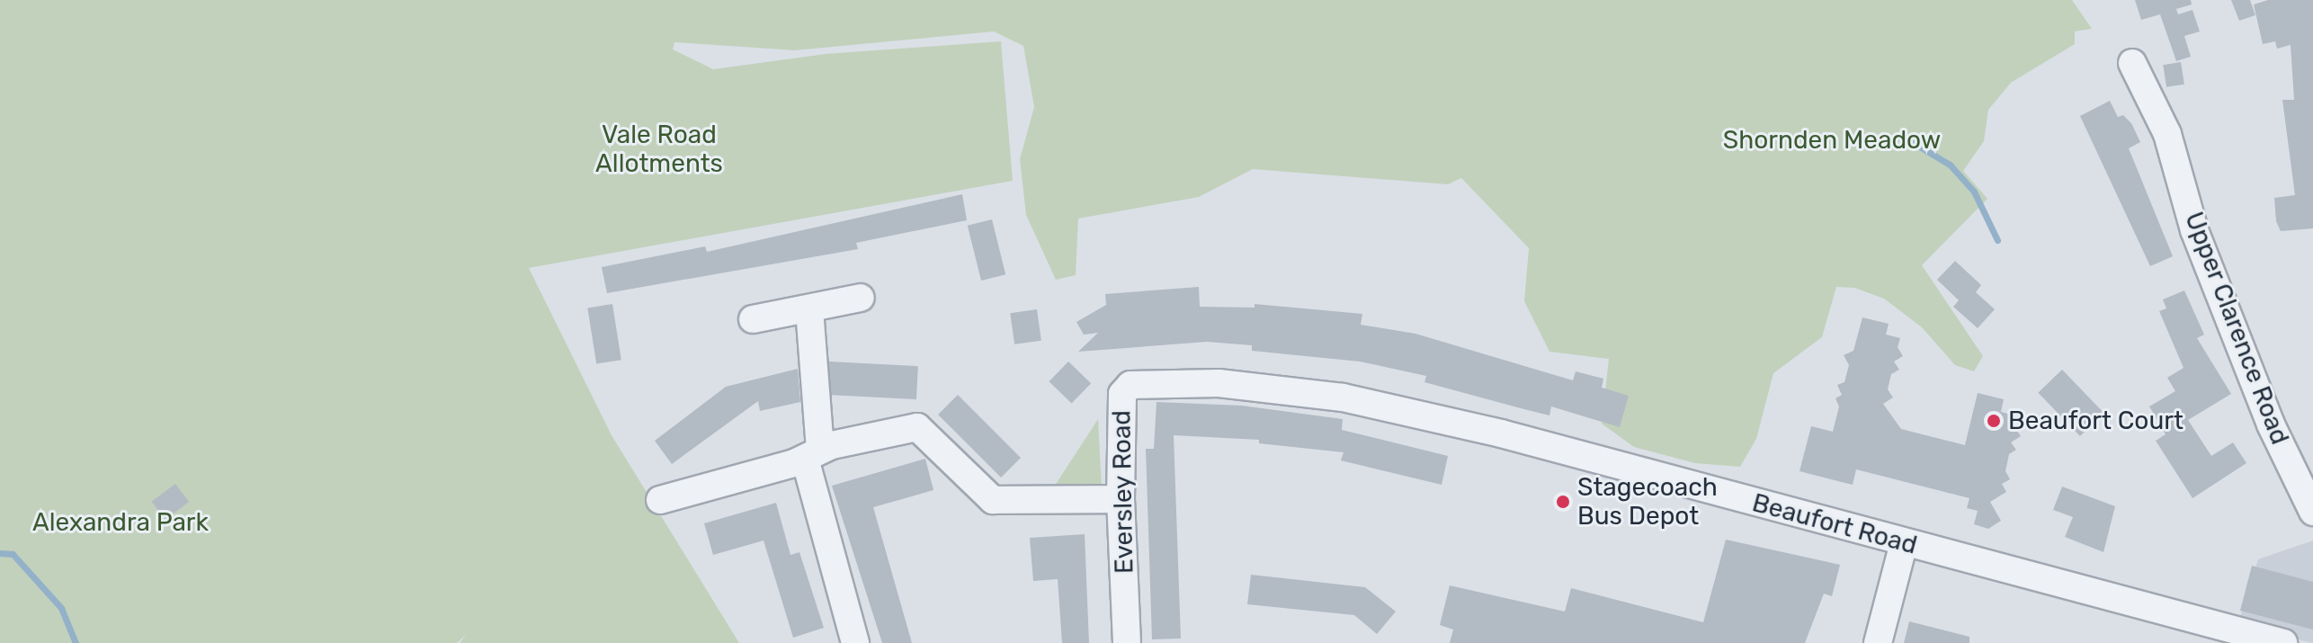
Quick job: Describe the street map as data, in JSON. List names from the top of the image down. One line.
{"streets":{"street":["Upper Clarence Road","Eversley Road","Beaufort Road"]},"crossings":[["Eversley Road","Beaufort Road"]],"parks":["Vale Road Allotments","Shornden Meadow","Alexandra Park"],"places":["Beaufort Court","Stagecoach Bus Depot"]}
